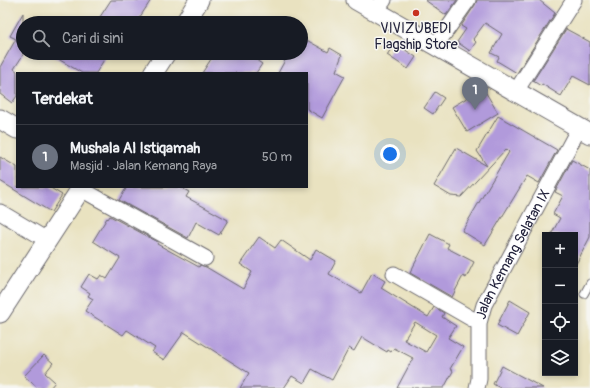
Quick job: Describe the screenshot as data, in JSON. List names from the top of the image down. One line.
{"streets":{"street":["Jalan Kemang Selatan IX"]},"places":["VIVIZUBEDI Flagship Store"],"page":{"search":"Cari di sini","heading":"Terdekat","pins":"1","list":[{"mark":"1","name":"Mushala Al Istiqamah","note":"Masjid · Jalan Kemang Raya","value":"50 m"}],"map_buttons":["+","−"]}}
